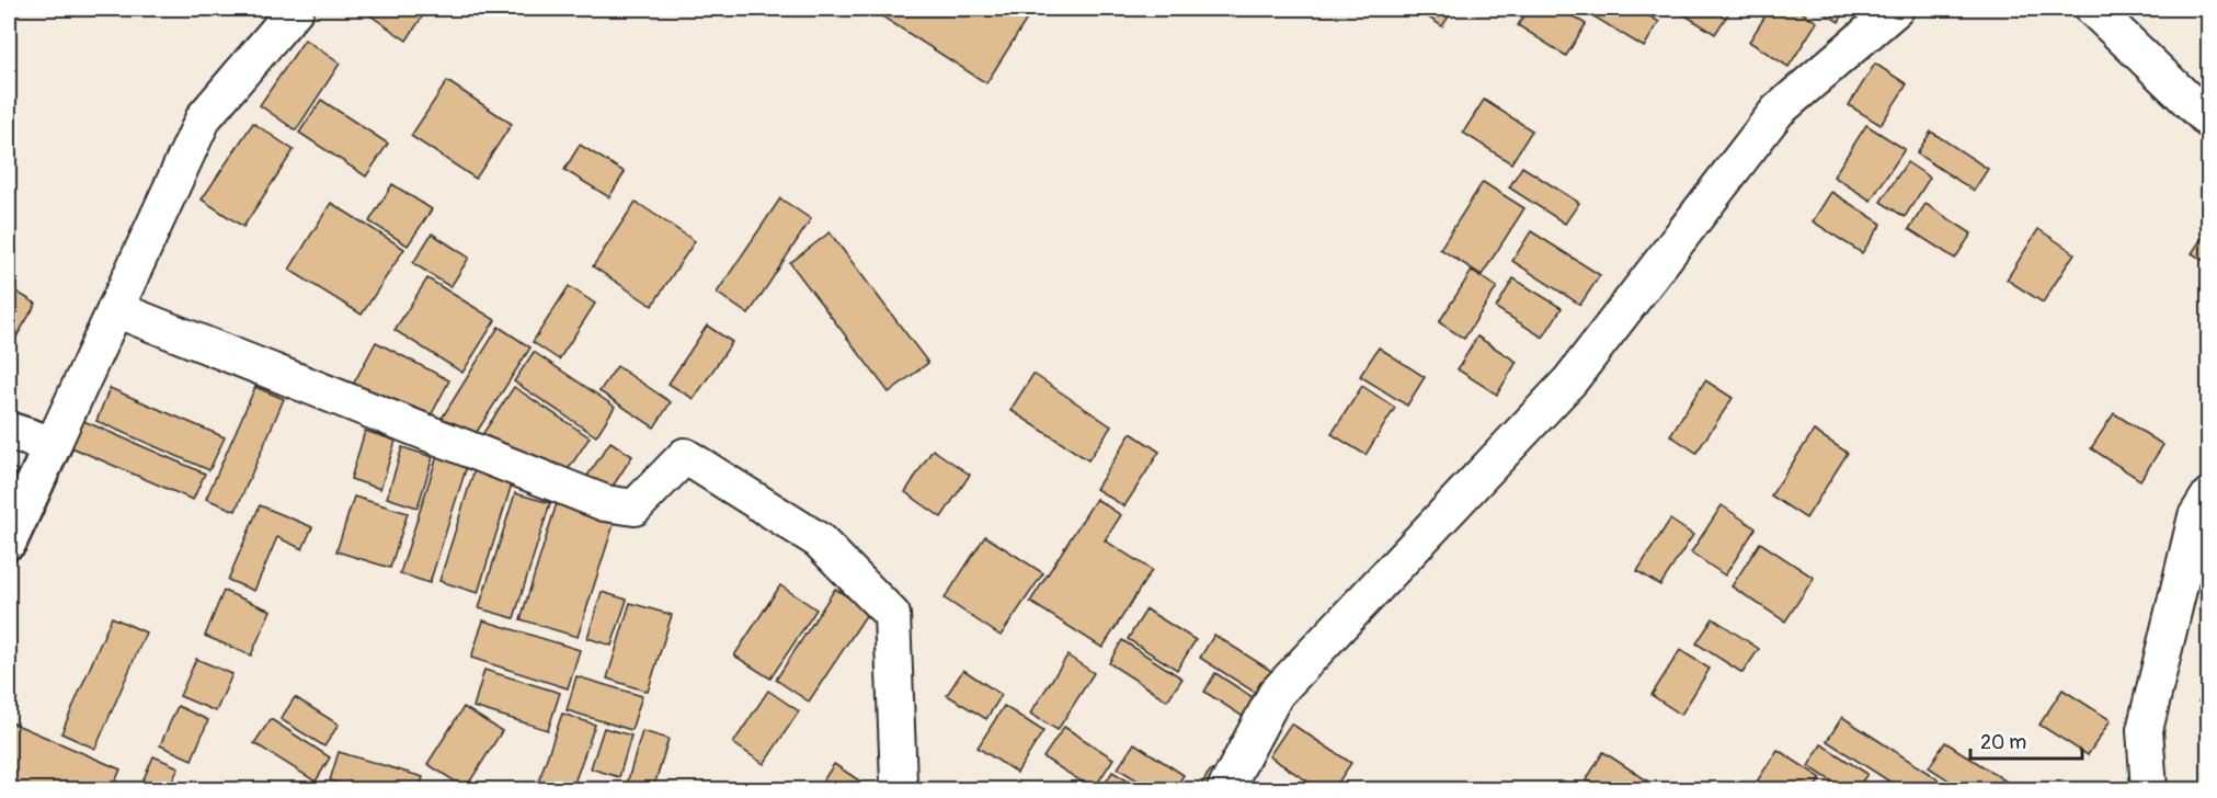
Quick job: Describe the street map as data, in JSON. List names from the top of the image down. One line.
{"scale_bar":"20 m"}
